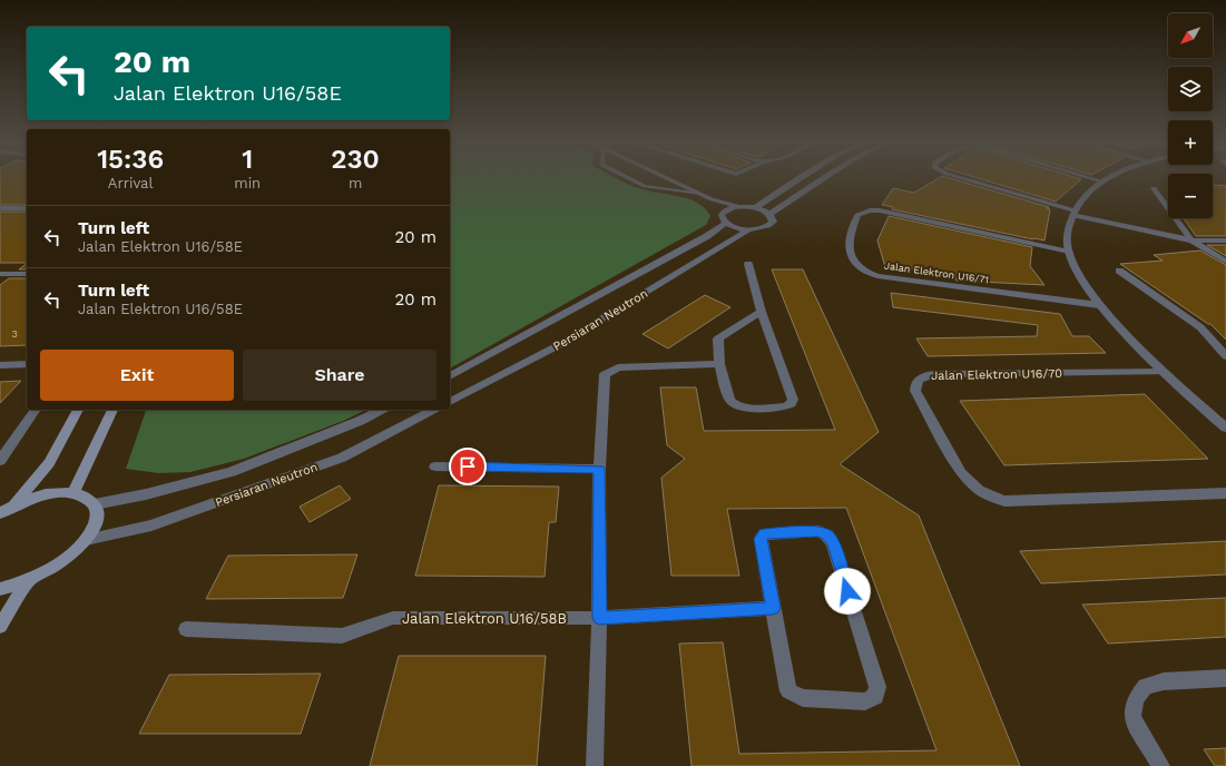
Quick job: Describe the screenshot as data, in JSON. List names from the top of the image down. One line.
{"streets":{"street":["Jalan Elektron U16/71","Persiaran Neutron","Jalan Elektron U16/70","Jalan Elektron U16/58B"]},"house_numbers":["3"],"north":"bottom left","page":{"map_buttons":["+","−"],"turn":["20 m","Jalan Elektron U16/58E"],"eta":["15:36","Arrival","1","min","230","m"],"list":[{"name":"Turn left","note":"Jalan Elektron U16/58E","value":"20 m"},{"name":"Turn left","note":"Jalan Elektron U16/58E","value":"20 m"}],"buttons":["Exit","Share"]}}
